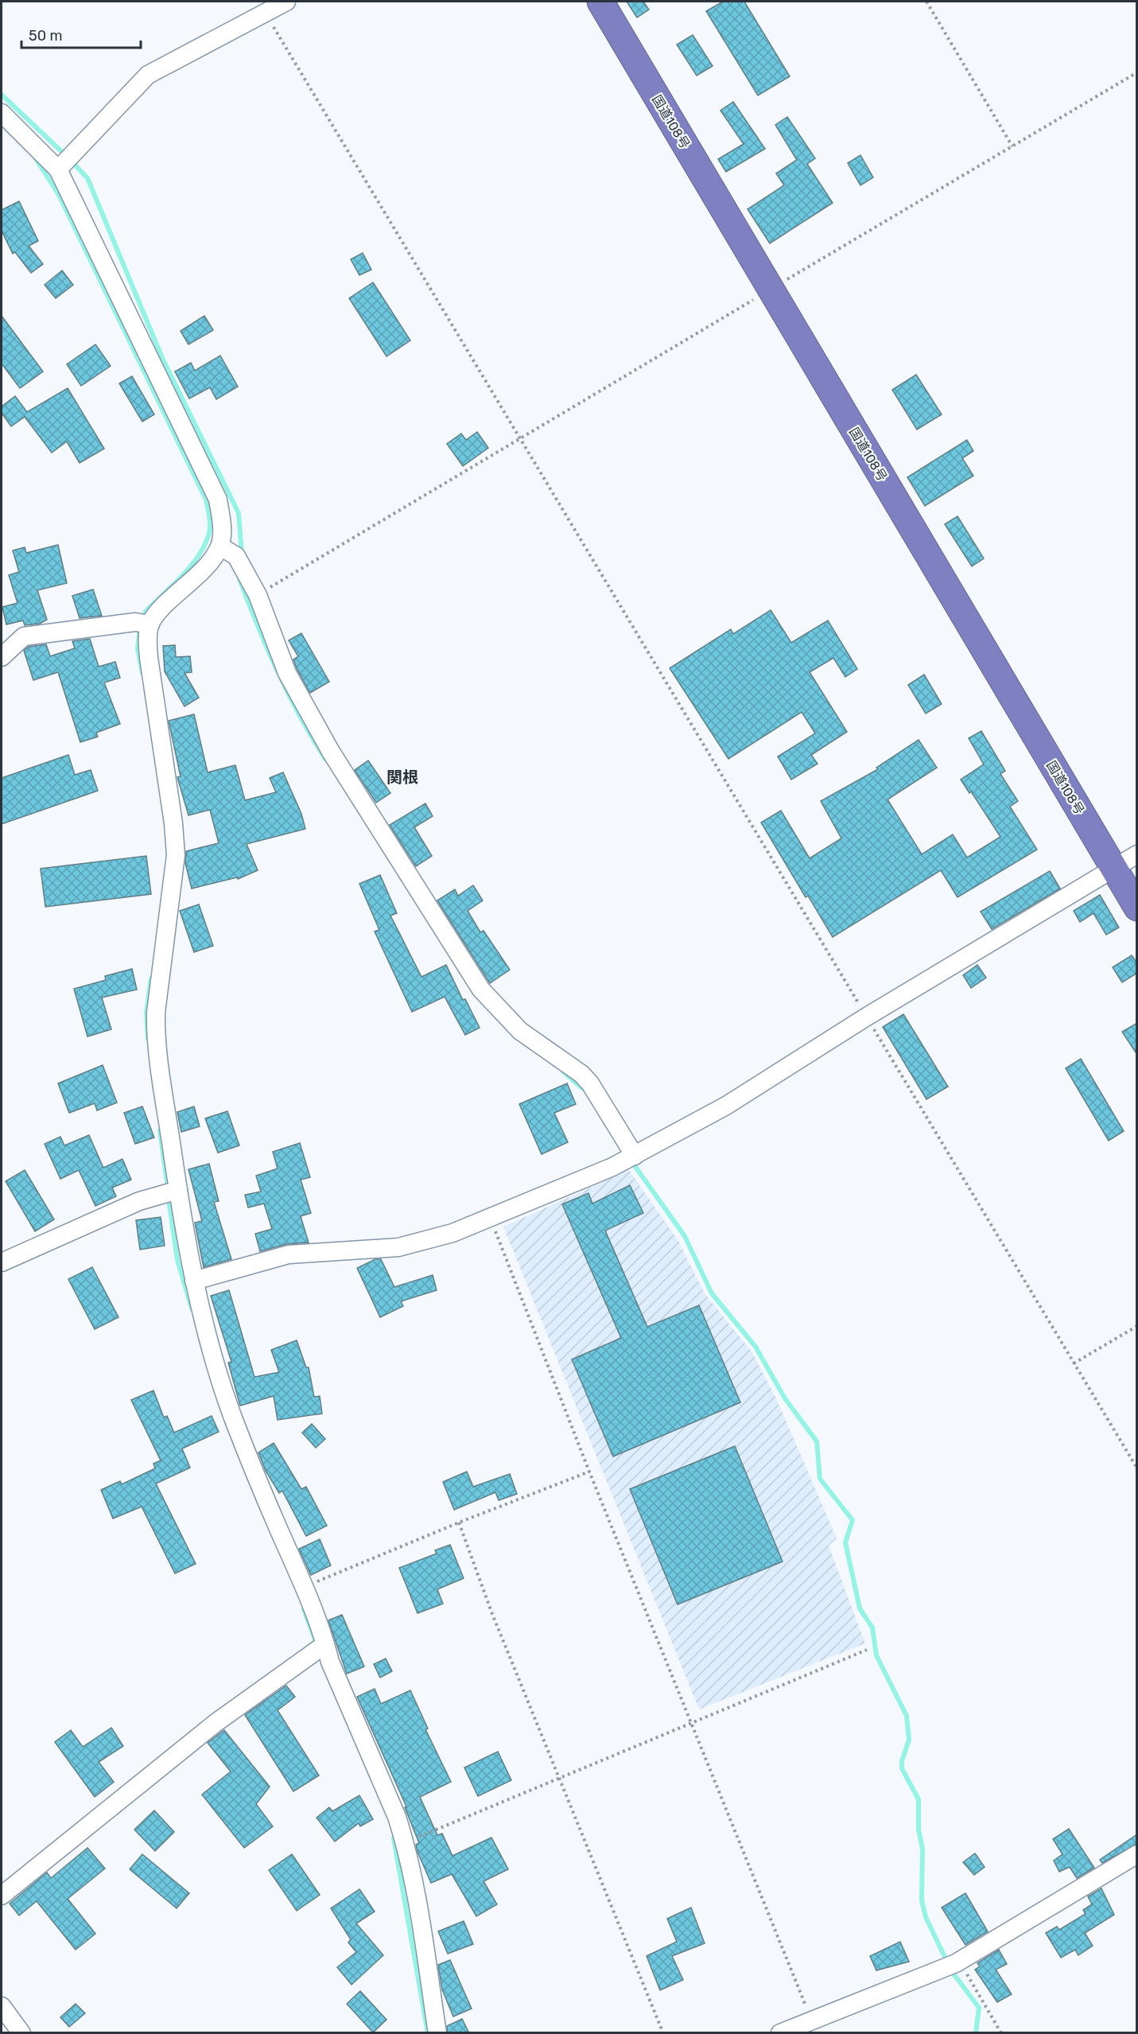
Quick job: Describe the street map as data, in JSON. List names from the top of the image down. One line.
{"streets":{"highway":["国道108号"]},"districts":["関根"],"scale_bar":"50 m"}
